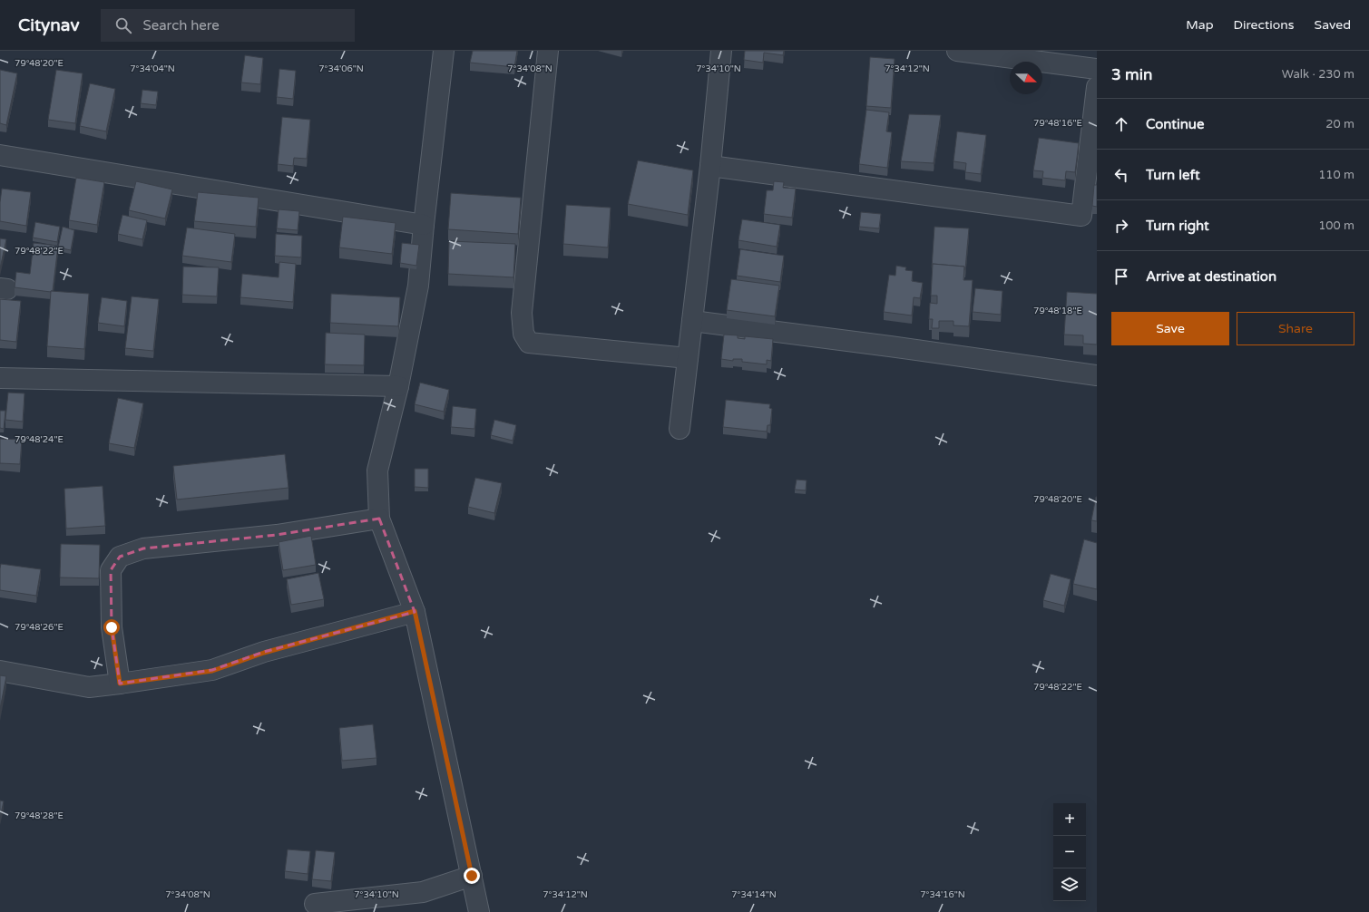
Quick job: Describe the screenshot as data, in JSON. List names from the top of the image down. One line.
{"north":"right","page":{"header":"Citynav","search":"Search here","nav":["Map","Directions","Saved"],"heading":["3 min","Walk · 230 m"],"list":[["Continue","20 m"],["Turn left","110 m"],["Turn right","100 m"],"Arrive at destination"],"buttons":["Save","Share"],"map_buttons":["+","−"]},"coordinates":["79°48'20\"E","7°34'04\"N","7°34'12\"N","7°34'06\"N","7°34'08\"N","7°34'10\"N","79°48'16\"E","79°48'22\"E","79°48'18\"E","79°48'24\"E","79°48'26\"E","79°48'28\"E","7°34'14\"N","7°34'16\"N"]}
